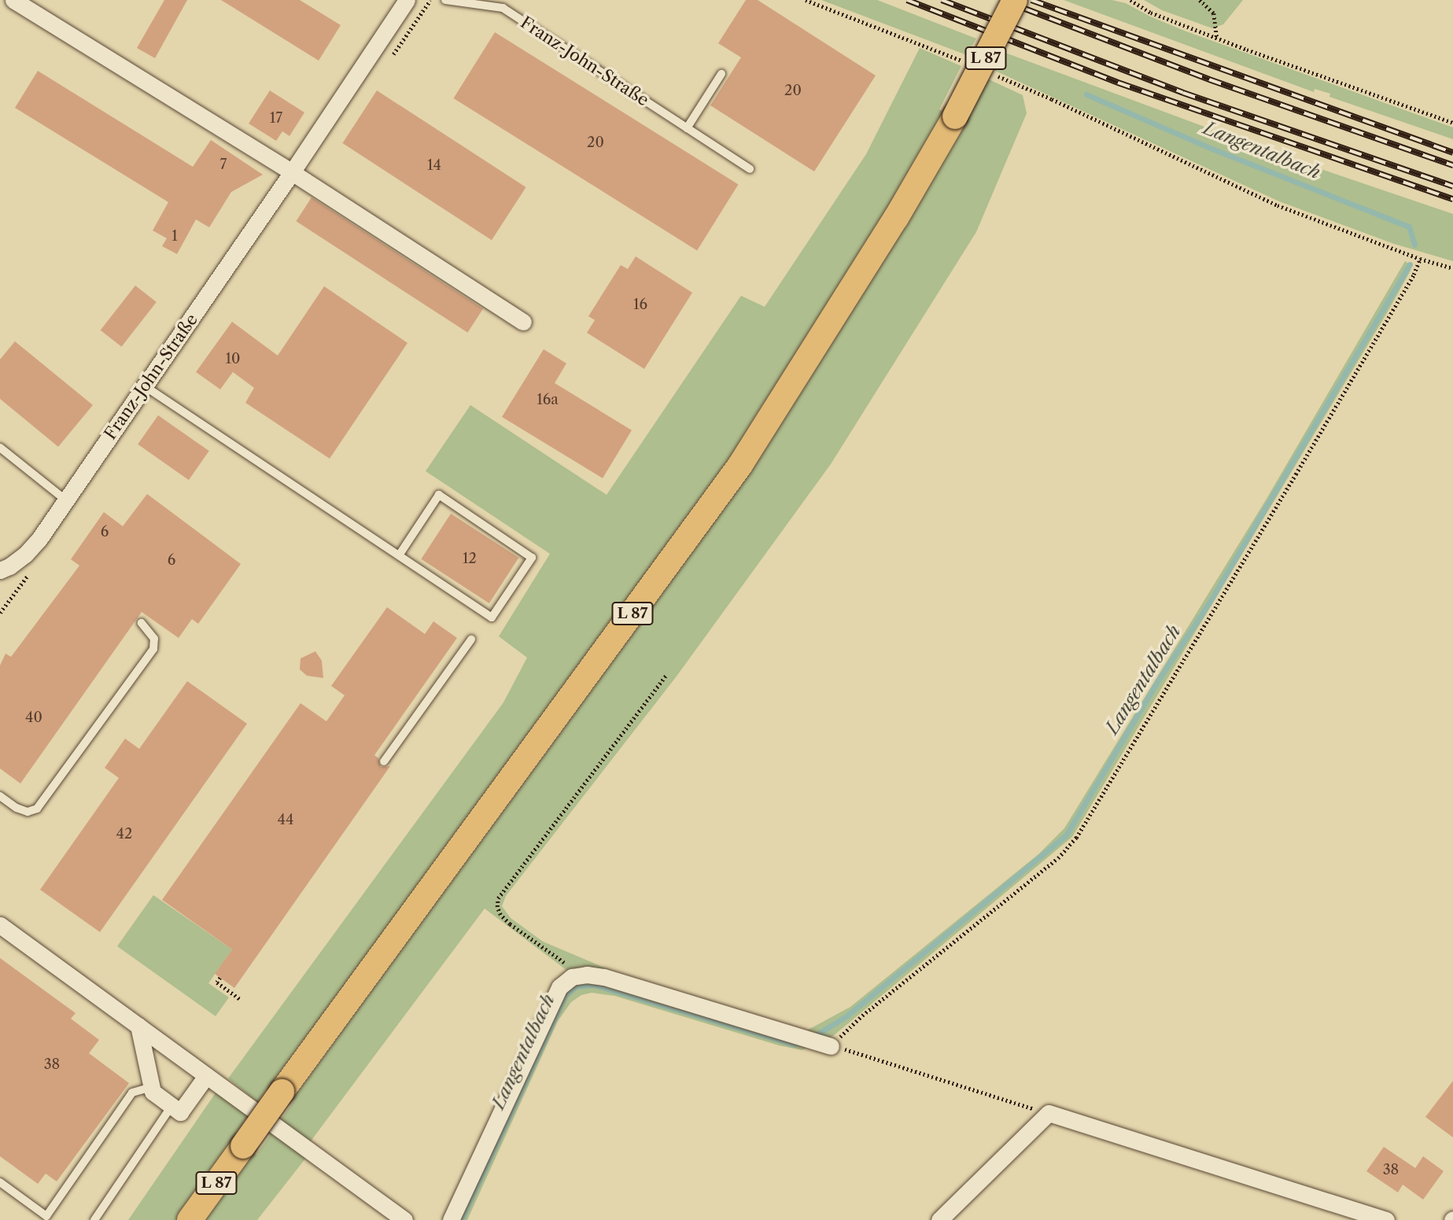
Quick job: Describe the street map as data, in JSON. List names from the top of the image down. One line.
{"streets":{"main road":["L 87"],"street":["Franz-John-Straße"]},"water":["Langentalbach"],"house_numbers":["20","17","20","7","14","1","16","10","16a","6","12","6","40","44","42","38","38"]}
